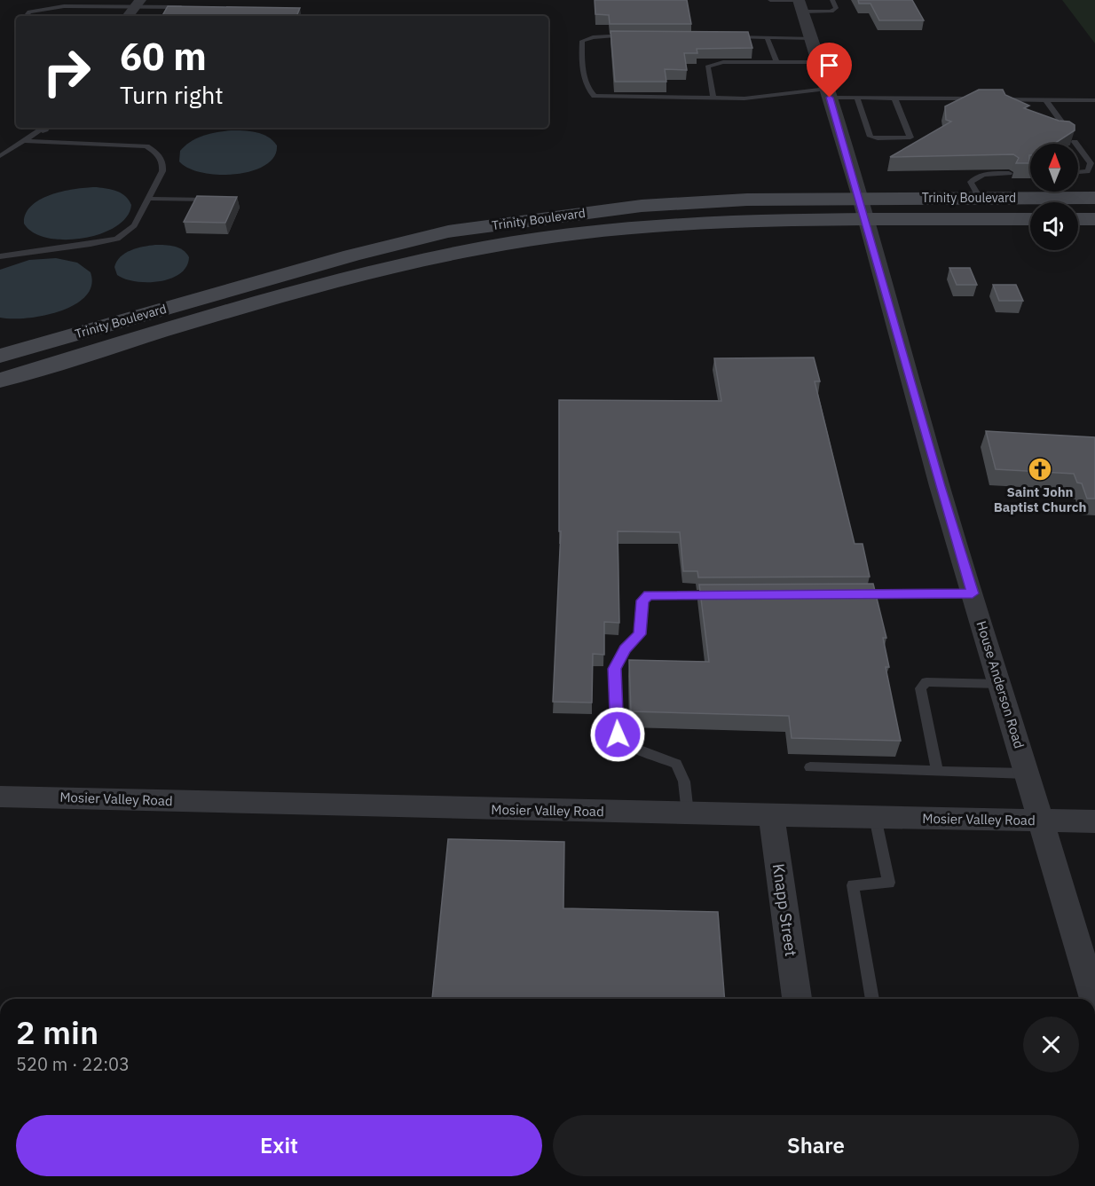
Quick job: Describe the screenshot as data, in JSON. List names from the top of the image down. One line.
{"streets":{"main road":["Trinity Boulevard"],"street":["House Anderson Road","Mosier Valley Road","Knapp Street"]},"crossings":[["Trinity Boulevard","House Anderson Road"],["House Anderson Road","Mosier Valley Road"],["Mosier Valley Road","Knapp Street"]],"places":{"church":["Saint John Baptist Church"]},"north":"top","page":{"turn":["60 m","Turn right"],"heading":["2 min","520 m · 22:03"],"buttons":["Exit","Share"]}}
